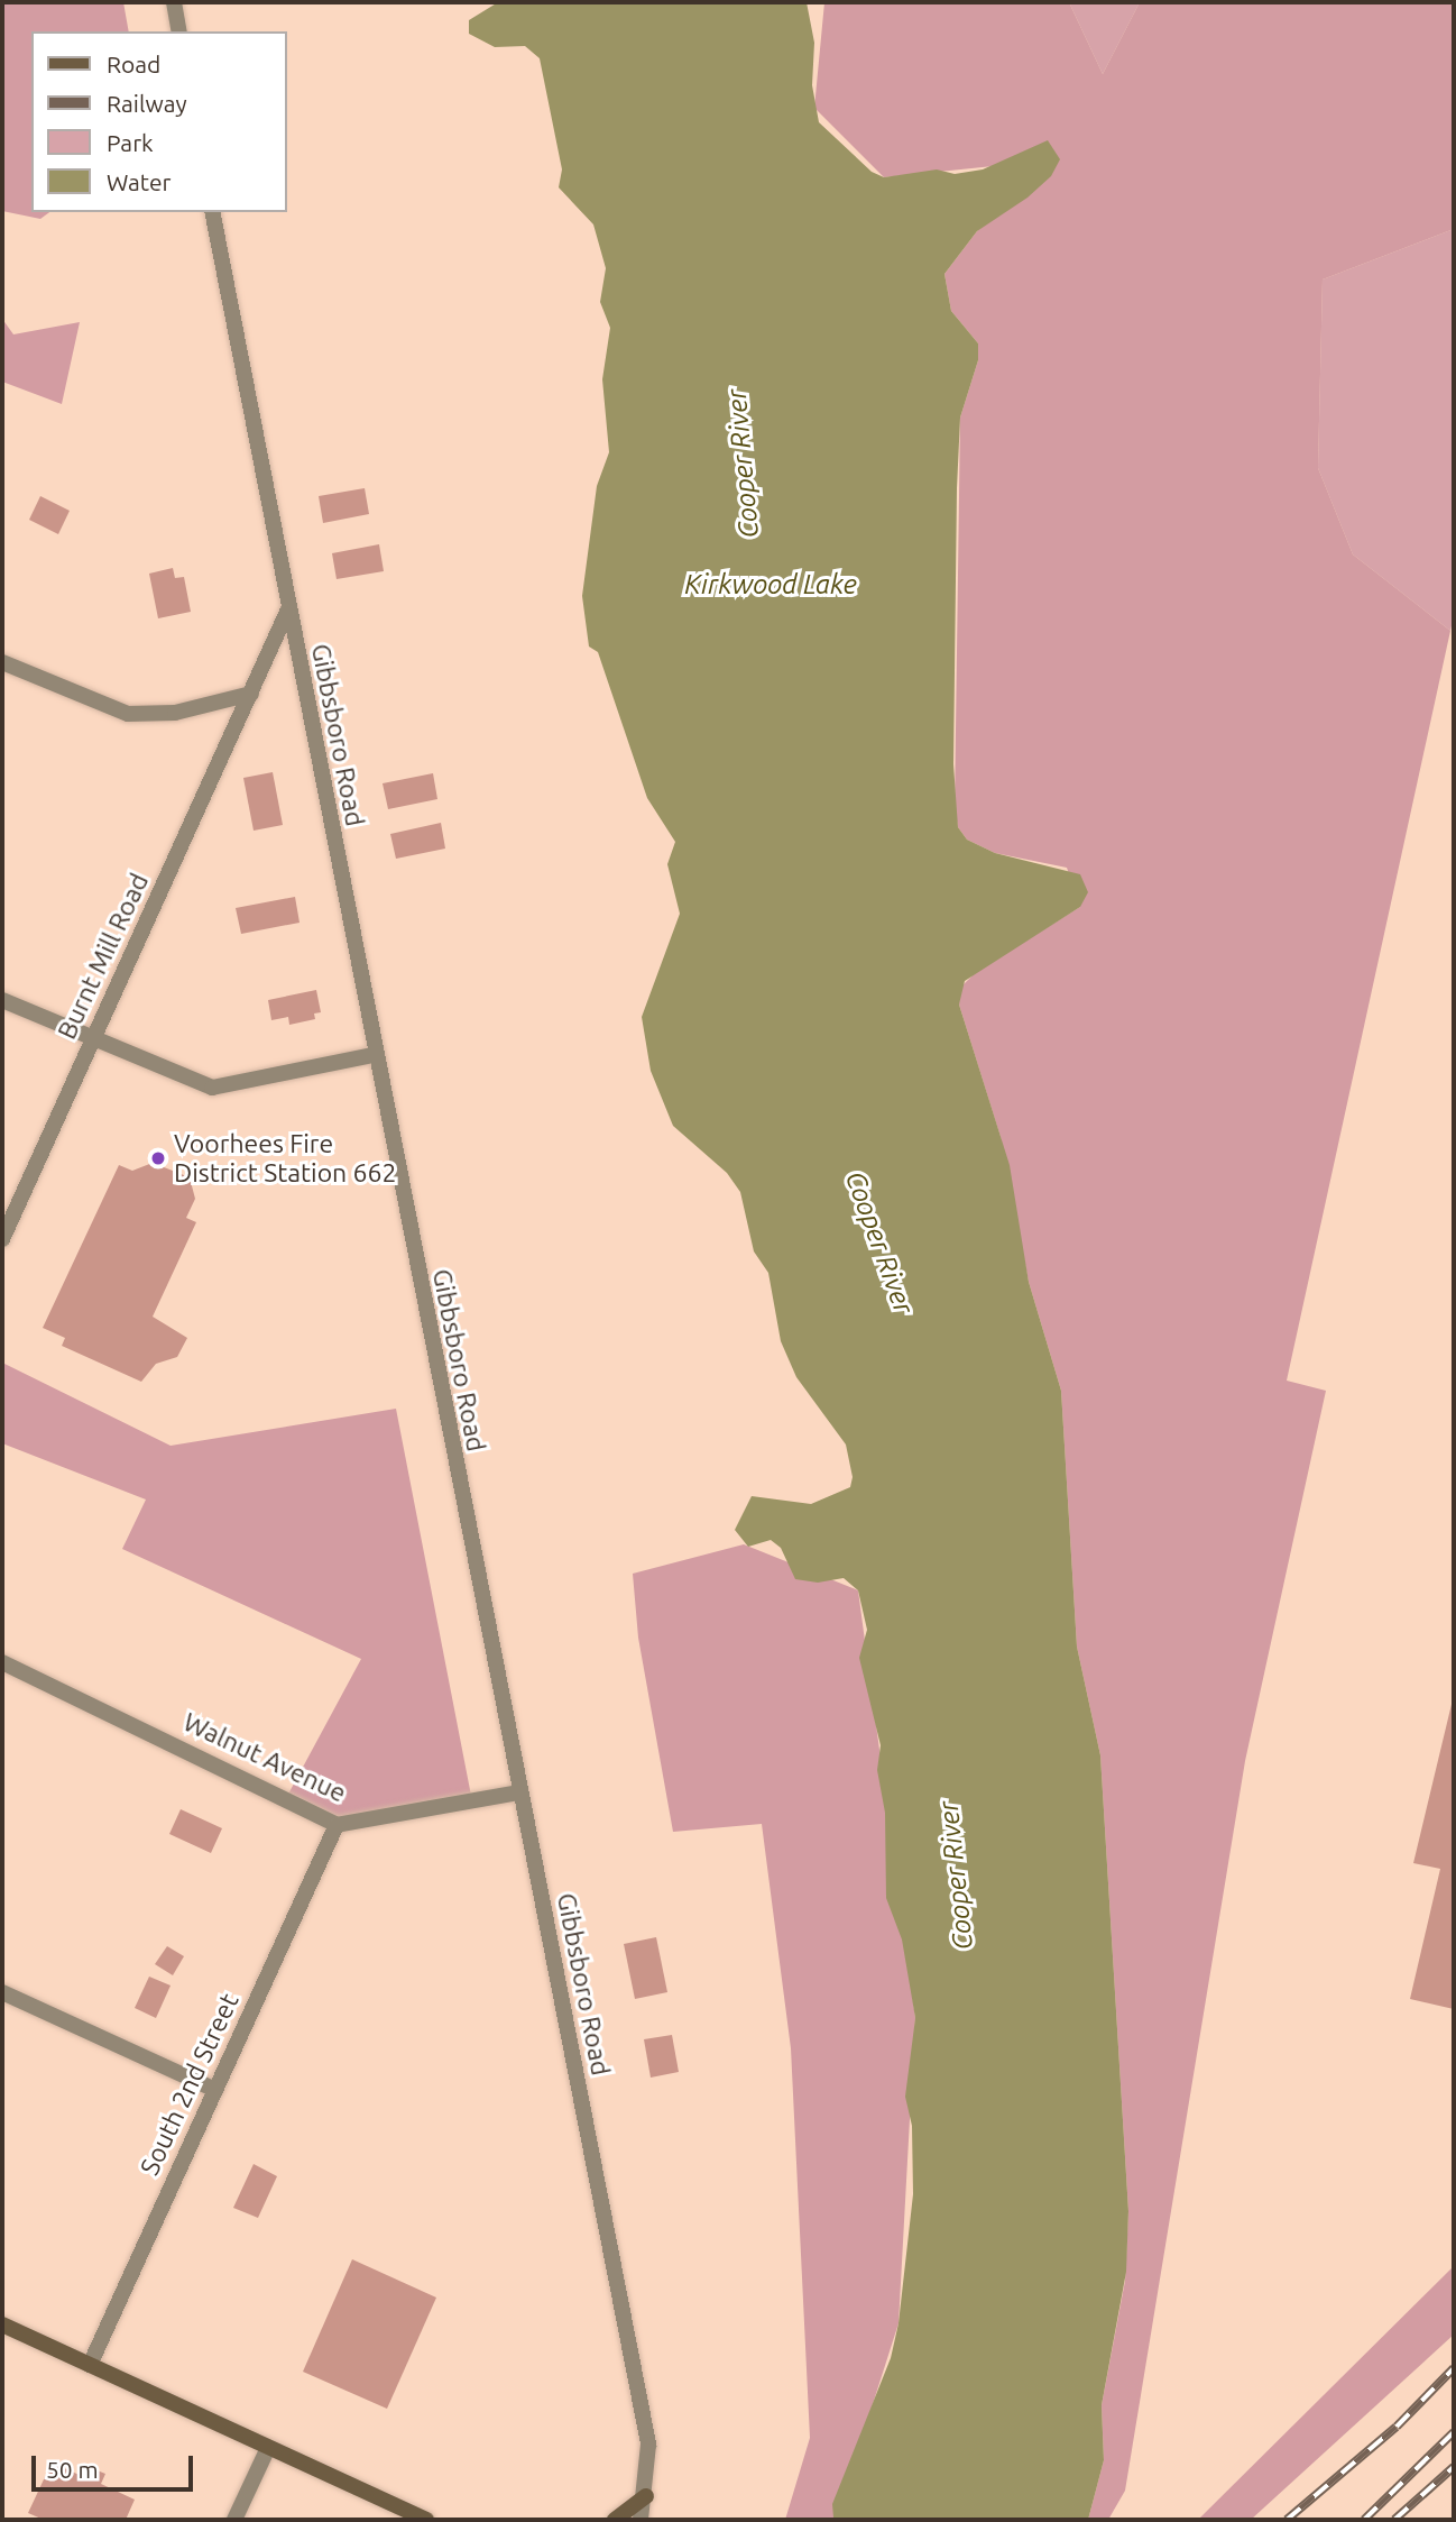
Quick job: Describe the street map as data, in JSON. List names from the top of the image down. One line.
{"streets":{"street":["Gibbsboro Road","Burnt Mill Road","Walnut Avenue","South 2nd Street"]},"crossings":[["Gibbsboro Road","Burnt Mill Road"],["Gibbsboro Road","Walnut Avenue"],["Walnut Avenue","South 2nd Street"]],"water":["Cooper River","Kirkwood Lake"],"places":["Voorhees Fire District Station 662"],"legend":["Road","Railway","Park","Water"],"scale_bar":"50 m"}
